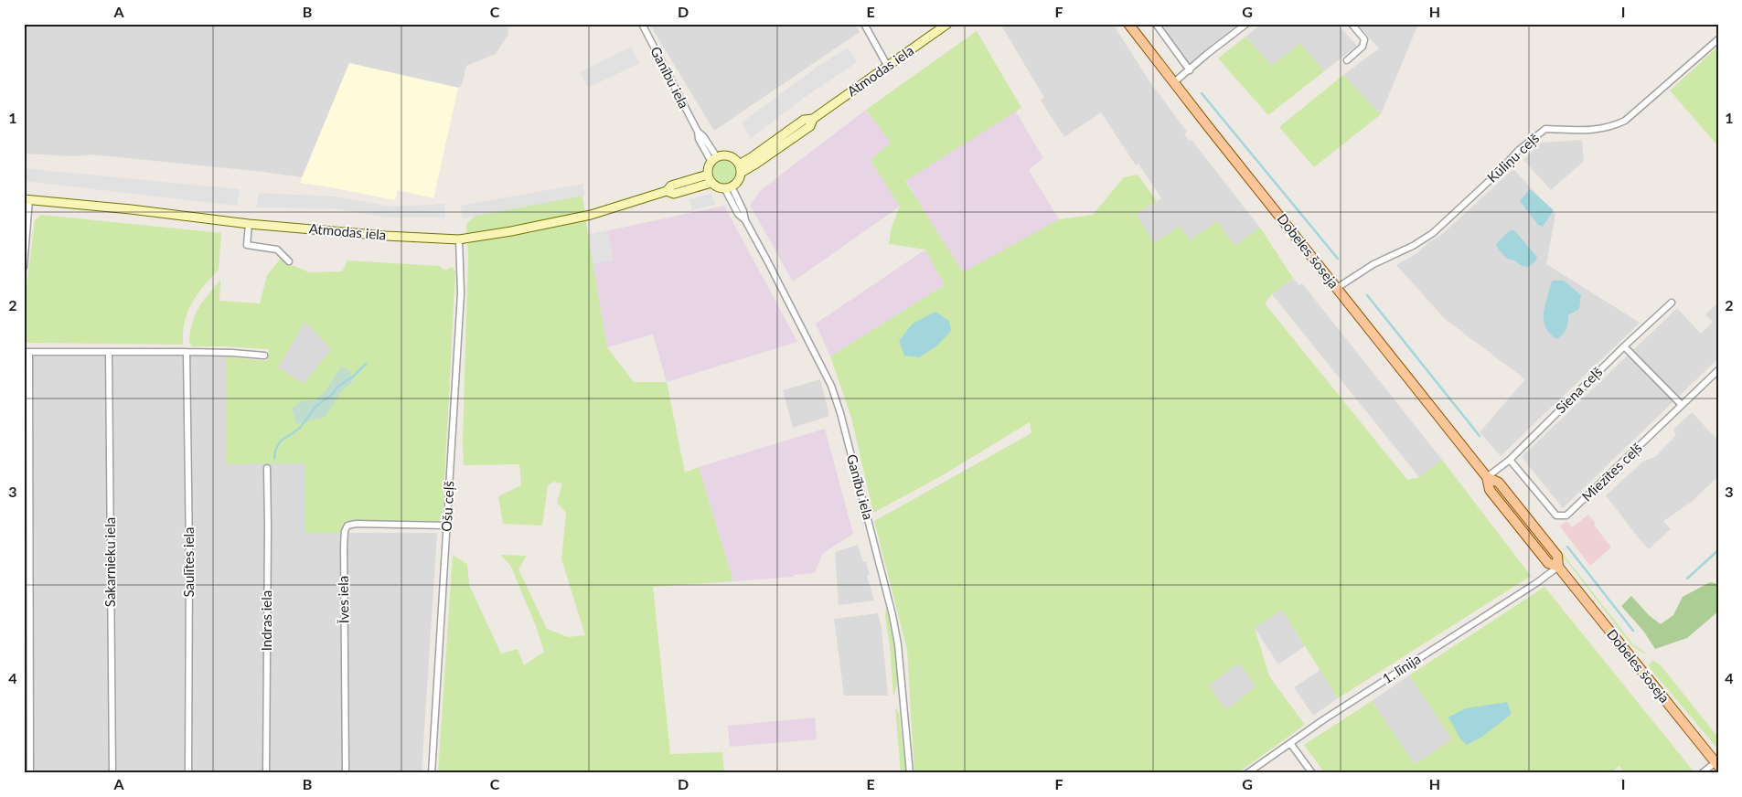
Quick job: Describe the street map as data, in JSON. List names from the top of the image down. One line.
{"streets":{"main road":["Atmodas iela","Dobeles šoseja"],"street":["Ganību iela","Kūliņu ceļš","Siena ceļš","Miezītes ceļš","Ošu ceļš","Sakarnieku iela","Saulītes iela","Īves iela","Indras iela","1. līnija"]},"crossings":[["Atmodas iela","Ganību iela"],["Atmodas iela","Ošu ceļš"],["Kūliņu ceļš","Dobeles šoseja"],["Dobeles šoseja","Siena ceļš"],["Dobeles šoseja","1. līnija"],["Siena ceļš","Miezītes ceļš"],["Ošu ceļš","Īves iela"]],"grid":{"columns":["A","B","C","D","E","F","G","H","I"],"rows":["1","2","3","4"]}}
